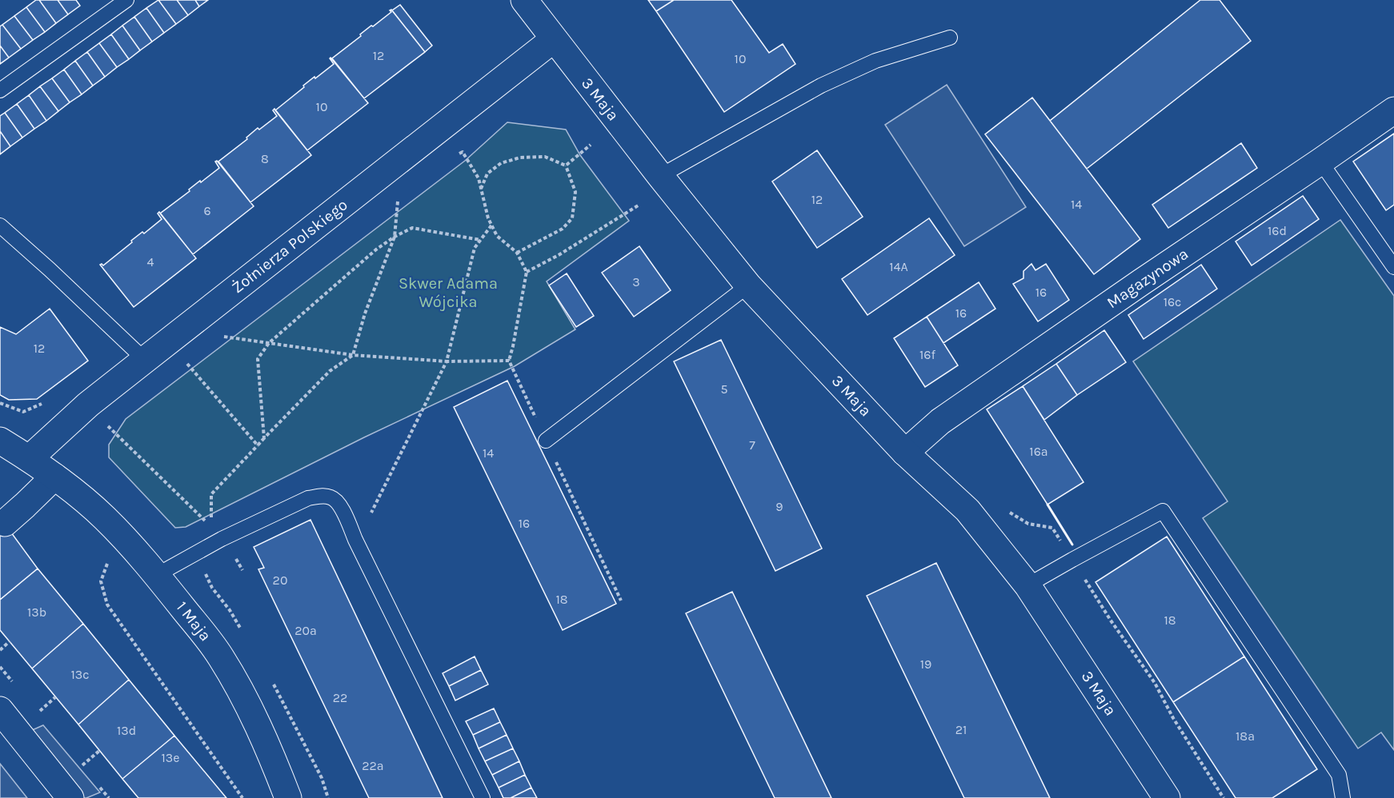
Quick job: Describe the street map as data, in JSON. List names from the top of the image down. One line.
{"streets":{"street":["3 Maja","Żołnierza Polskiego","Magazynowa","1 Maja"]},"crossings":[["3 Maja","Żołnierza Polskiego"],["3 Maja","Magazynowa"],["Żołnierza Polskiego","1 Maja"]],"parks":["Skwer Adama Wójcika"],"house_numbers":["12","10","10","8","12","14","6","16d","4","14A","3","16","16c","16","12","16f","5","7","16a","14","9","16","20","18","13b","18","20a","19","13c","22","21","13d","18a","13e","22a"]}
